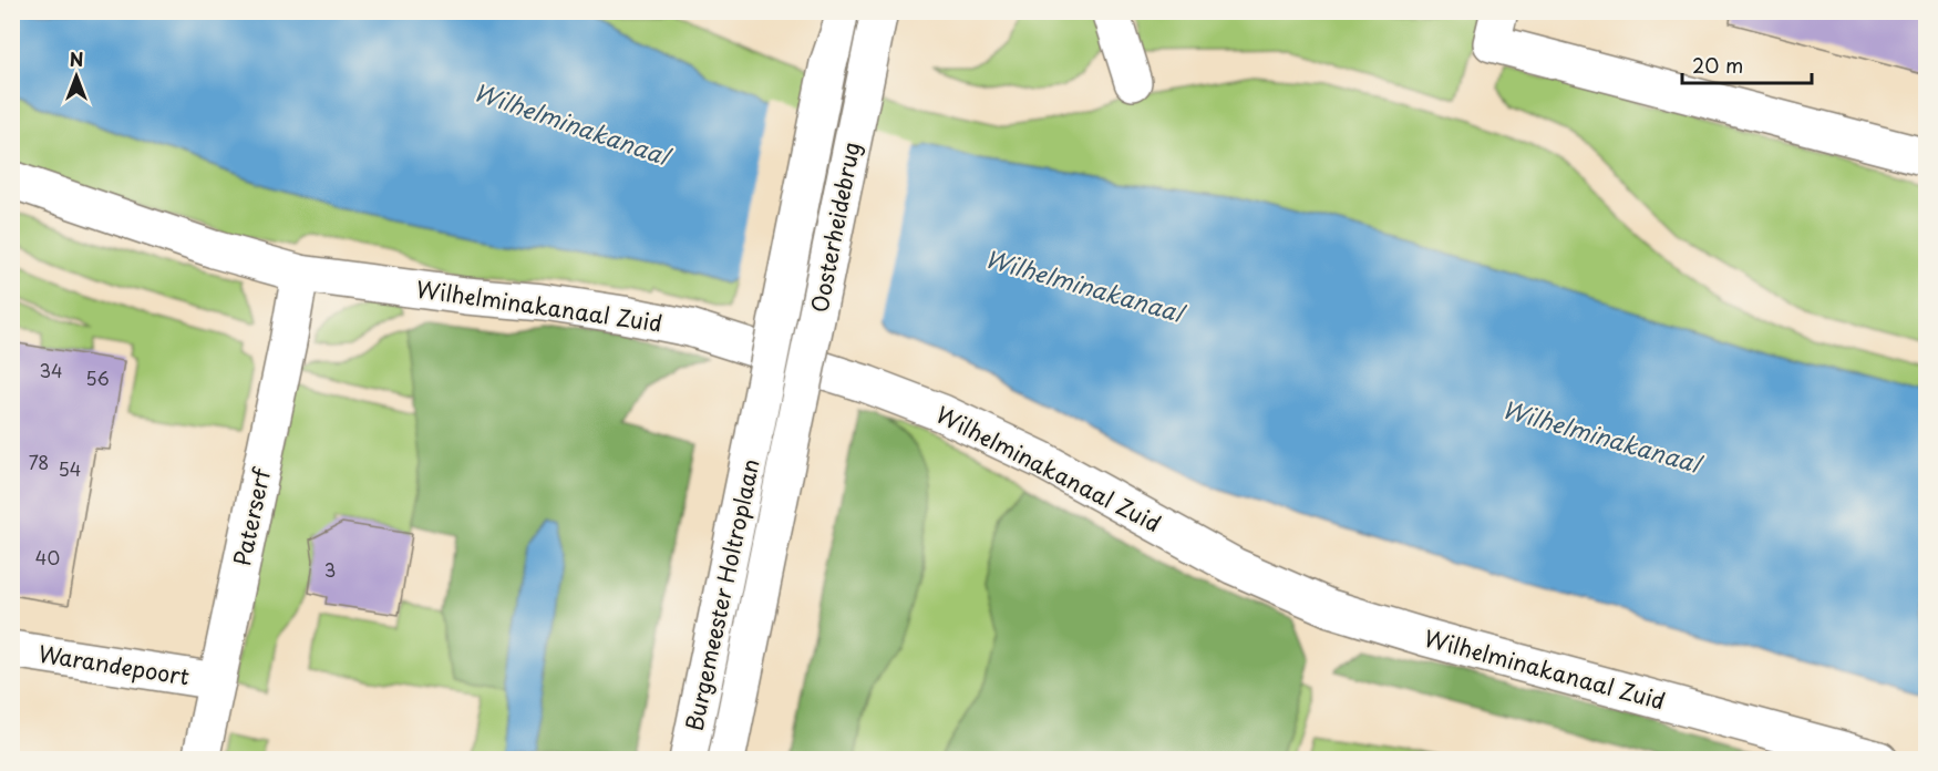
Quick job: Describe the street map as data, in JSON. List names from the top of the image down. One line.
{"streets":{"street":["Oosterheidebrug","Wilhelminakanaal Zuid","Paterserf","Burgemeester Holtroplaan","Warandepoort"]},"crossings":[["Oosterheidebrug","Burgemeester Holtroplaan"],["Wilhelminakanaal Zuid","Paterserf"],["Paterserf","Warandepoort"]],"water":["Wilhelminakanaal"],"house_numbers":["34","56","78","54","40","3"],"scale_bar":"20 m","north":"top"}
